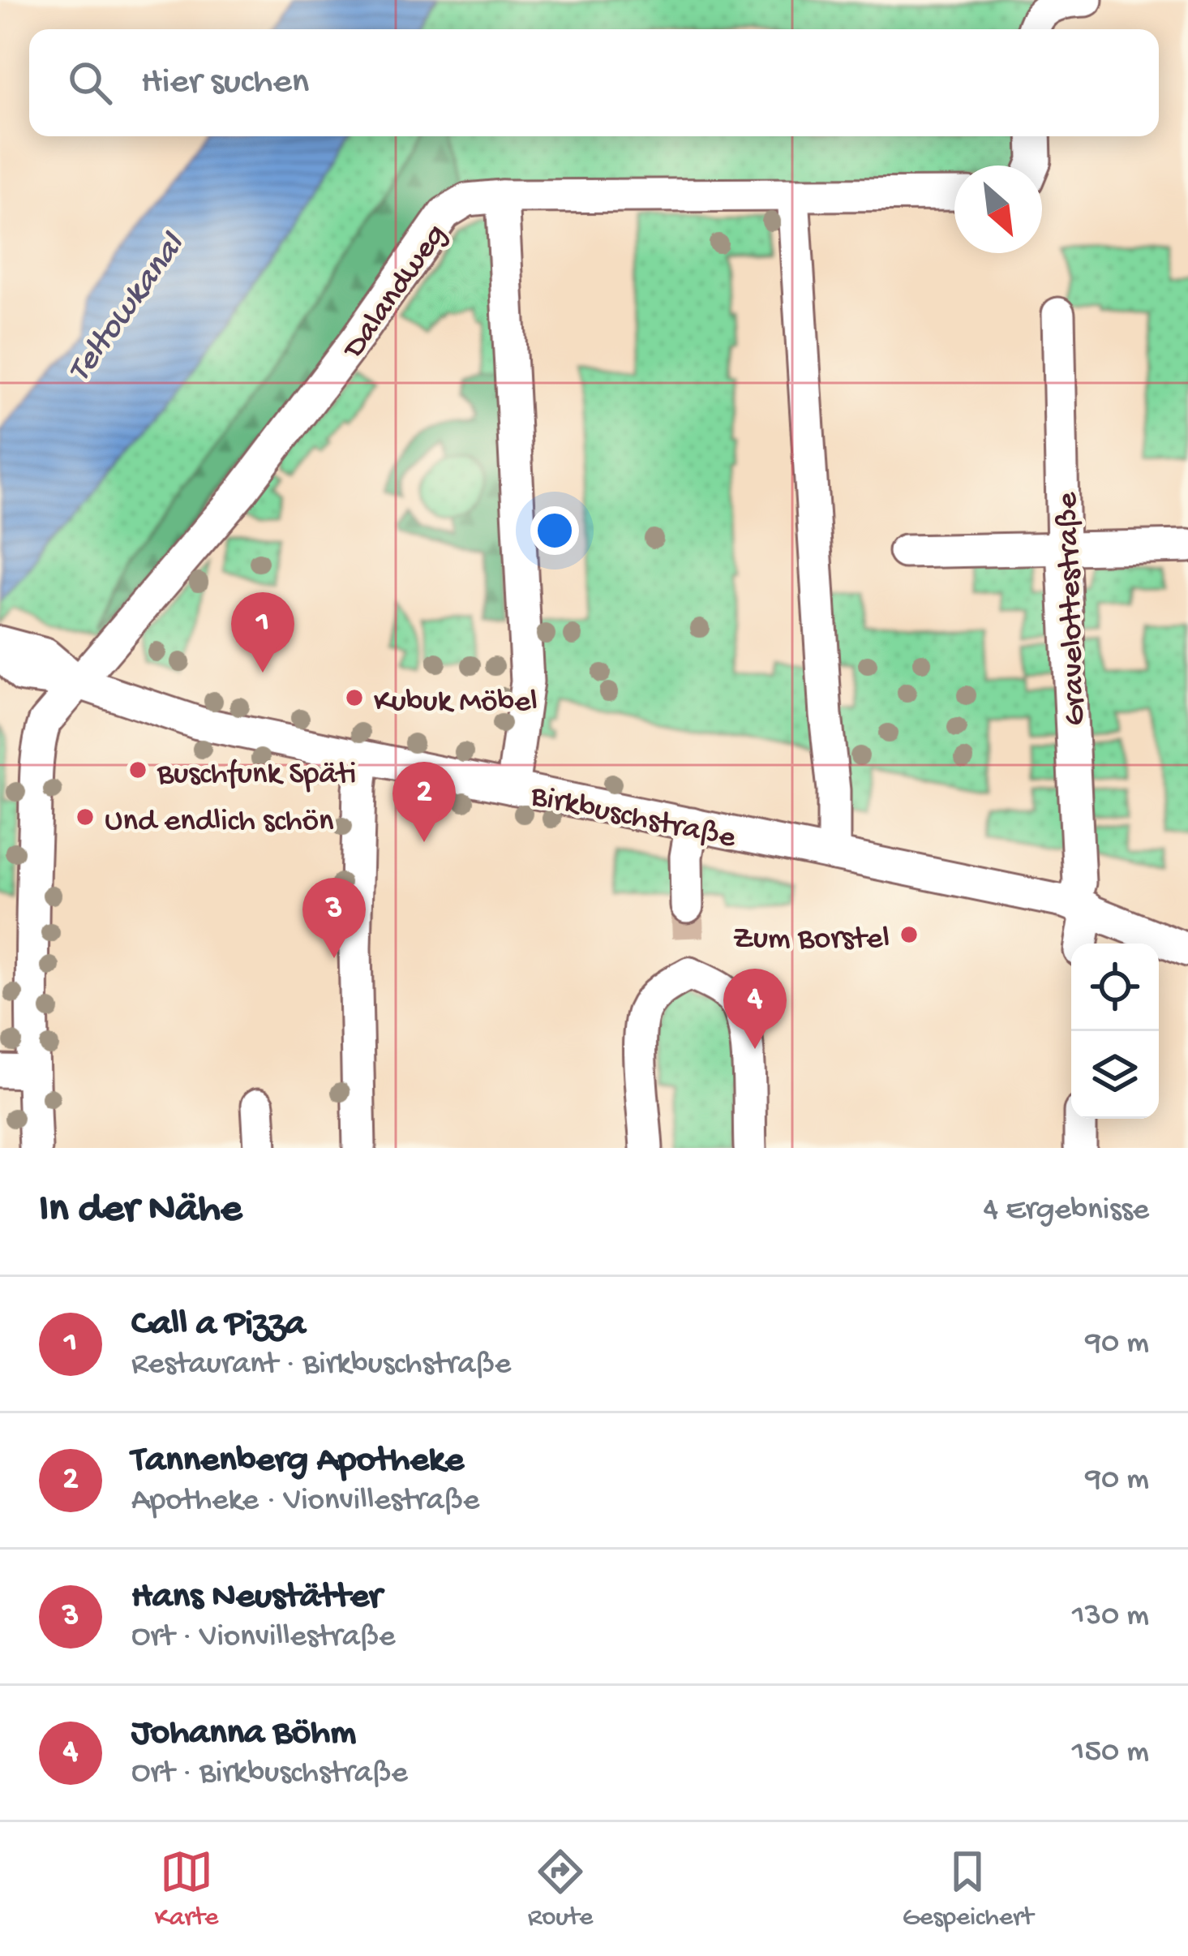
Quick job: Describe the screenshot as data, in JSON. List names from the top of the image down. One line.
{"streets":{"street":["Dalandweg","Gravelottestraße","Birkbuschstraße"]},"crossings":[["Dalandweg","Birkbuschstraße"],["Gravelottestraße","Birkbuschstraße"]],"water":["Teltowkanal"],"places":["Kubuk Möbel","Buschfunk Späti","Und endlich schön","Zum Borstel"],"north":"bottom right","page":{"search":"Hier suchen","pins":["1","2","3","4"],"heading":["In der Nähe","4 Ergebnisse"],"list":[{"mark":"1","name":"Call a Pizza","note":"Restaurant · Birkbuschstraße","value":"90 m"},{"mark":"2","name":"Tannenberg Apotheke","note":"Apotheke · Vionvillestraße","value":"90 m"},{"mark":"3","name":"Hans Neustätter","note":"Ort · Vionvillestraße","value":"130 m"},{"mark":"4","name":"Johanna Böhm","note":"Ort · Birkbuschstraße","value":"150 m"}],"nav":["Karte","Route","Gespeichert"]}}
